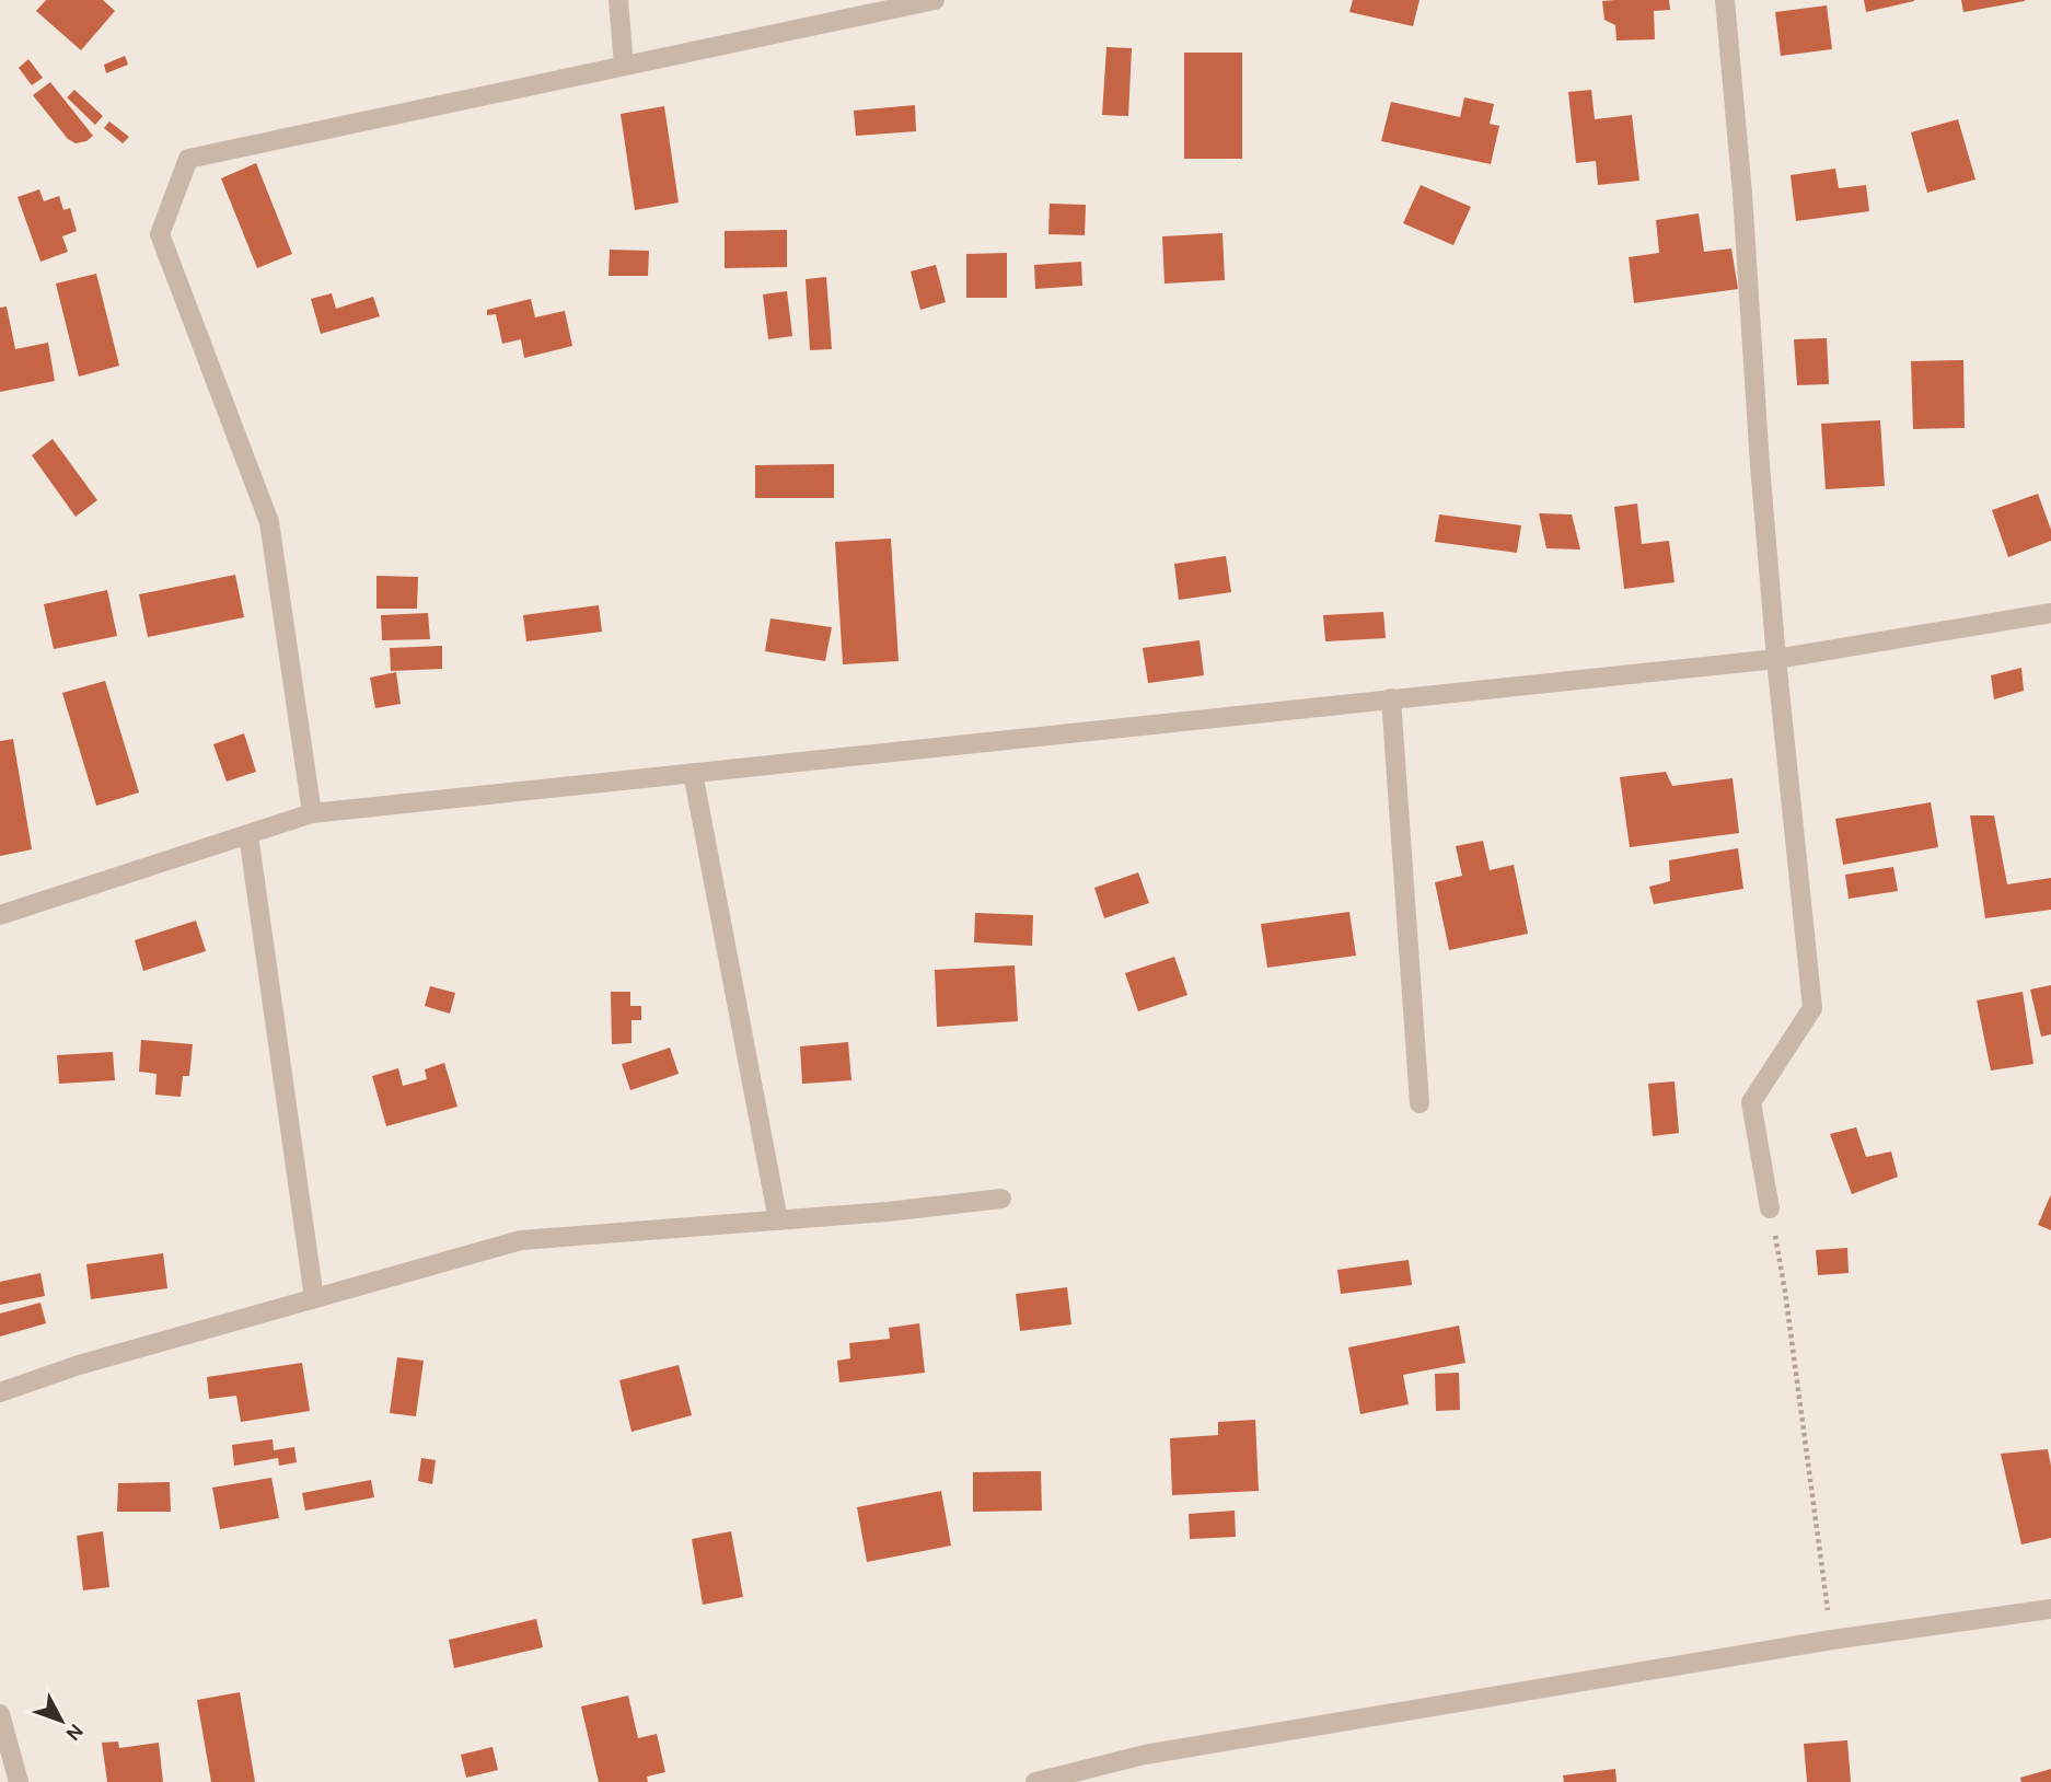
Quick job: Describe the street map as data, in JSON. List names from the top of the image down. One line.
{"north":"bottom right"}
